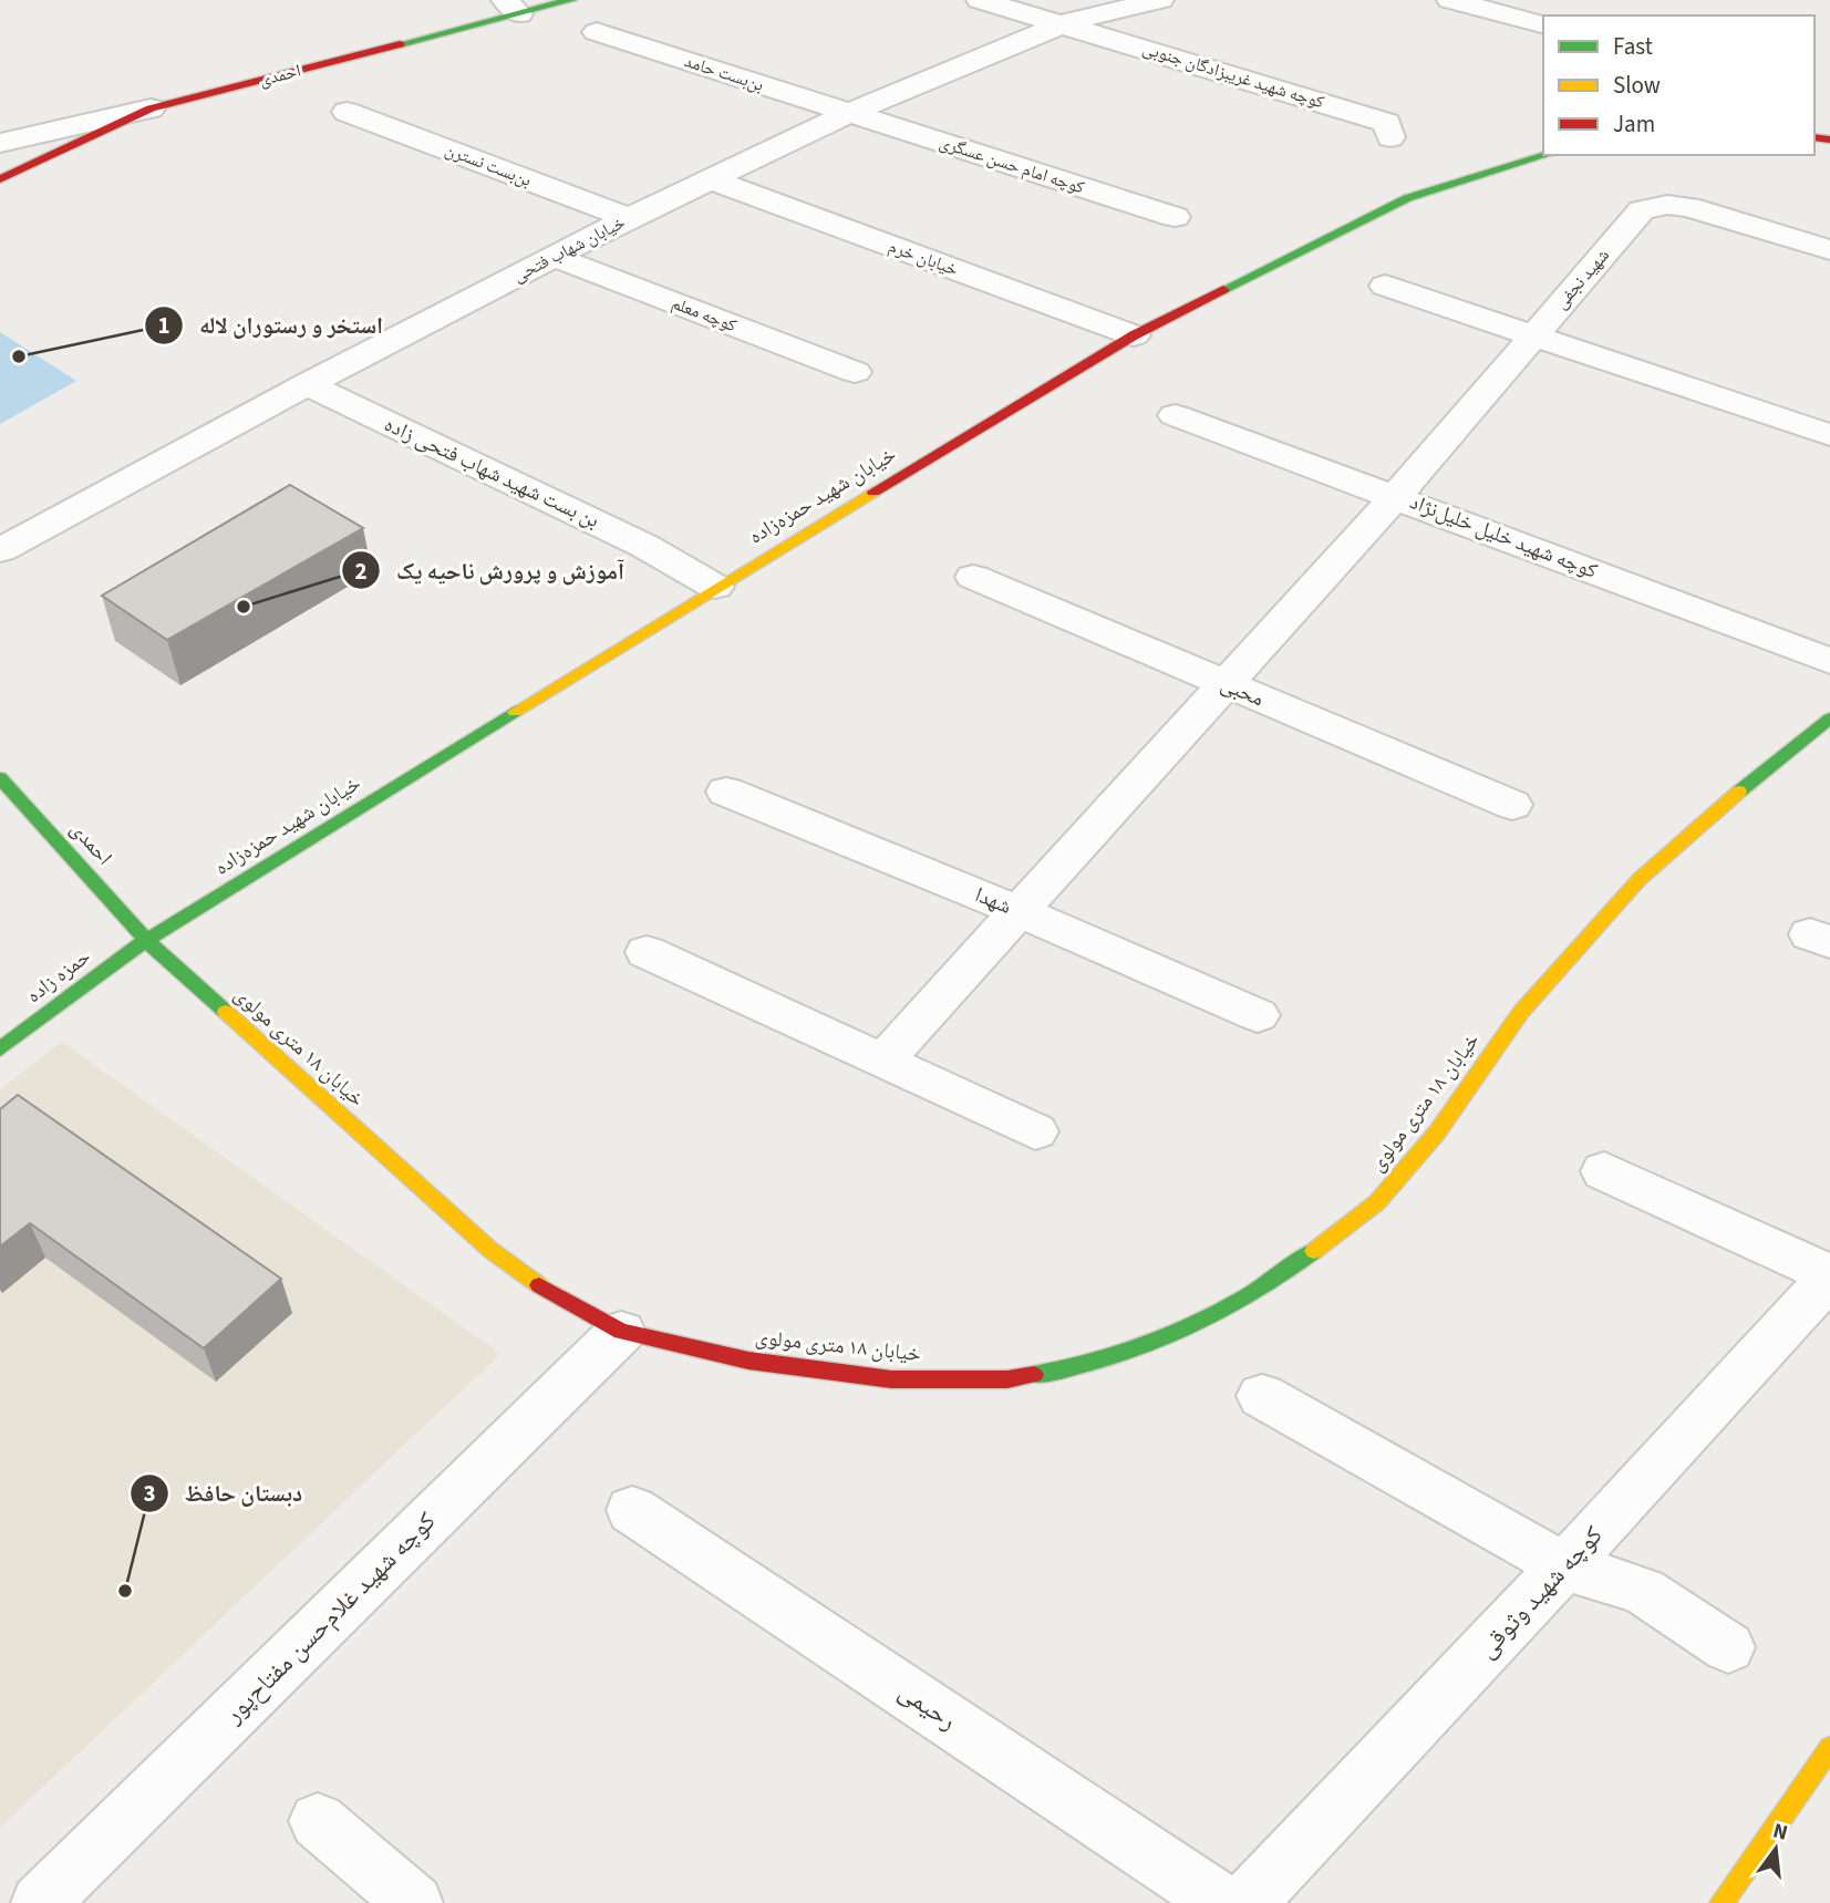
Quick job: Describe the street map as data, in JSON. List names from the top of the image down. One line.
{"streets":{"street":["بن‌بست حامد","احمدی","کوچه شهید غریبزادگان جنوبی","بن‌بست نسترن","کوچه امام حسن عسگری","خیابان شهاب فتحی","خیابان خرم","شهید نجفی","کوچه معلم","بن بست شهید شهاب فتحی زاده","خیابان شهید حمزه‌زاده","کوچه شهید خلیل خلیل‌نژاد","محبی","شهدا","حمزه زاده","خیابان ۱۸ متری مولوی","کوچه شهید وثوقی","کوچه شهید غلام‌حسن مفتاح‌پور","رحیمی"]},"crossings":[["بن‌بست حامد","کوچه امام حسن عسگری"],["بن‌بست حامد","خیابان شهاب فتحی"],["احمدی","خیابان شهید حمزه‌زاده"],["احمدی","حمزه زاده"],["احمدی","خیابان ۱۸ متری مولوی"],["کوچه شهید غریبزادگان جنوبی","خیابان شهاب فتحی"],["بن‌بست نسترن","خیابان شهاب فتحی"],["کوچه امام حسن عسگری","خیابان شهاب فتحی"],["خیابان شهاب فتحی","خیابان خرم"],["خیابان شهاب فتحی","کوچه معلم"],["خیابان شهاب فتحی","بن بست شهید شهاب فتحی زاده"],["خیابان خرم","خیابان شهید حمزه‌زاده"],["شهید نجفی","کوچه شهید خلیل خلیل‌نژاد"],["شهید نجفی","محبی"],["شهید نجفی","شهدا"],["بن بست شهید شهاب فتحی زاده","خیابان شهید حمزه‌زاده"],["خیابان شهید حمزه‌زاده","حمزه زاده"],["خیابان شهید حمزه‌زاده","خیابان ۱۸ متری مولوی"],["حمزه زاده","خیابان ۱۸ متری مولوی"],["خیابان ۱۸ متری مولوی","کوچه شهید غلام‌حسن مفتاح‌پور"],["کوچه شهید وثوقی","رحیمی"]],"places":["استخر و رستوران لاله","آموزش و پرورش ناحیه یک","دبستان حافظ"],"legend":["Fast","Slow","Jam"],"north":"top"}
